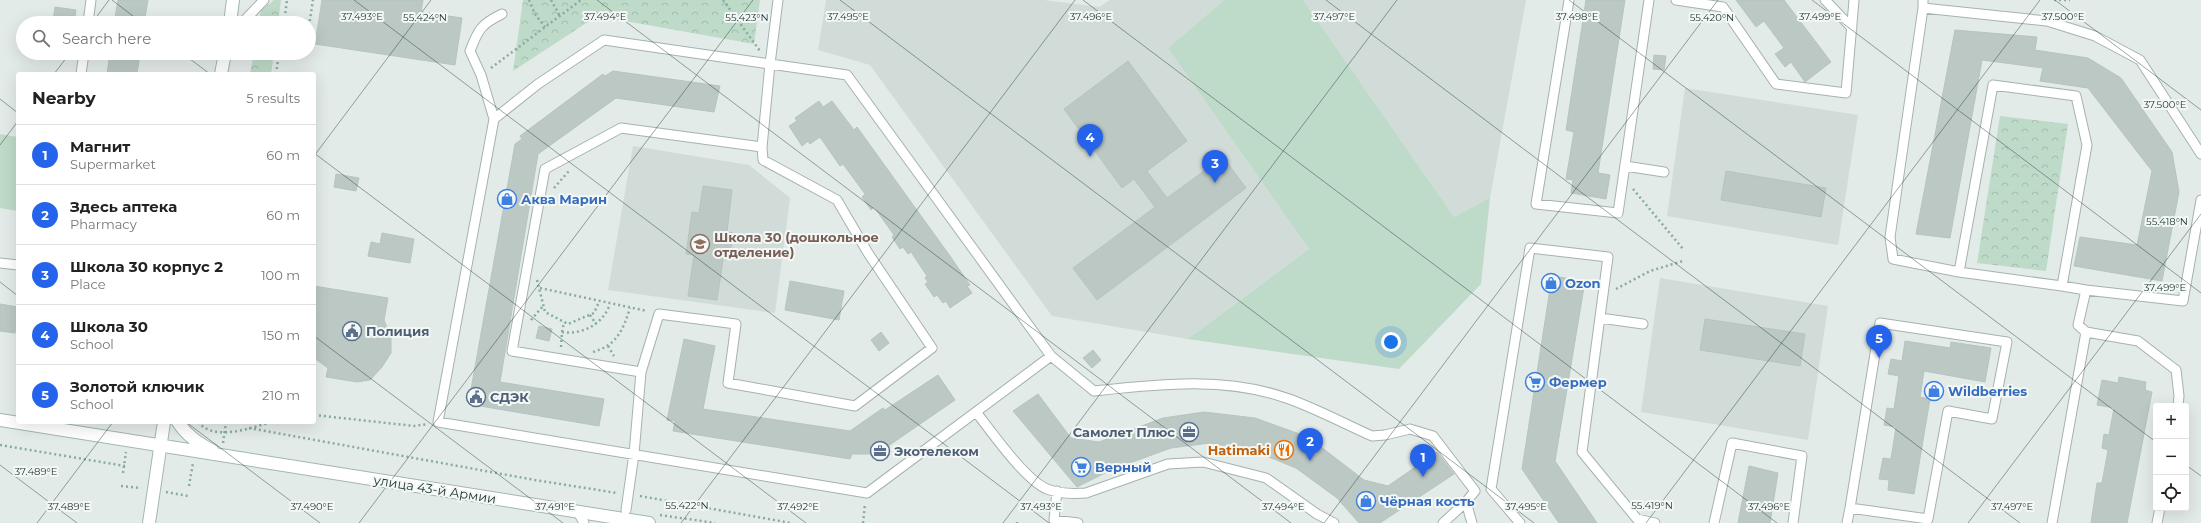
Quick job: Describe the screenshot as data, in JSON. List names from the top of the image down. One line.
{"streets":{"main road":["улица 43-й Армии"]},"places":{"shop":["Аква Марин","Ozon","Wildberries","Чёрная кость"],"school or university":["Школа 30 (дошкольное отделение)"],"public building":["Полиция","СДЭК"],"supermarket":["Фермер","Верный"],"office":["Самолет Плюс","Экотелеком"],"restaurant":["Hatimaki"]},"page":{"search":"Search here","heading":["Nearby","5 results"],"pins":["4","3","5","2","1"],"list":[{"mark":"1","name":"Магнит","note":"Supermarket","value":"60 m"},{"mark":"2","name":"Здесь аптека","note":"Pharmacy","value":"60 m"},{"mark":"3","name":"Школа 30 корпус 2","note":"Place","value":"100 m"},{"mark":"4","name":"Школа 30","note":"School","value":"150 m"},{"mark":"5","name":"Золотой ключик","note":"School","value":"210 m"}],"map_buttons":["+","−"]},"coordinates":["37.493°E","37.494°E","37.495°E","37.496°E","37.497°E","37.498°E","37.499°E","37.500°E","55.420°N","55.424°N","55.423°N","55.418°N","37.489°E","55.422°N","55.419°N","37.490°E","37.491°E","37.492°E"]}
